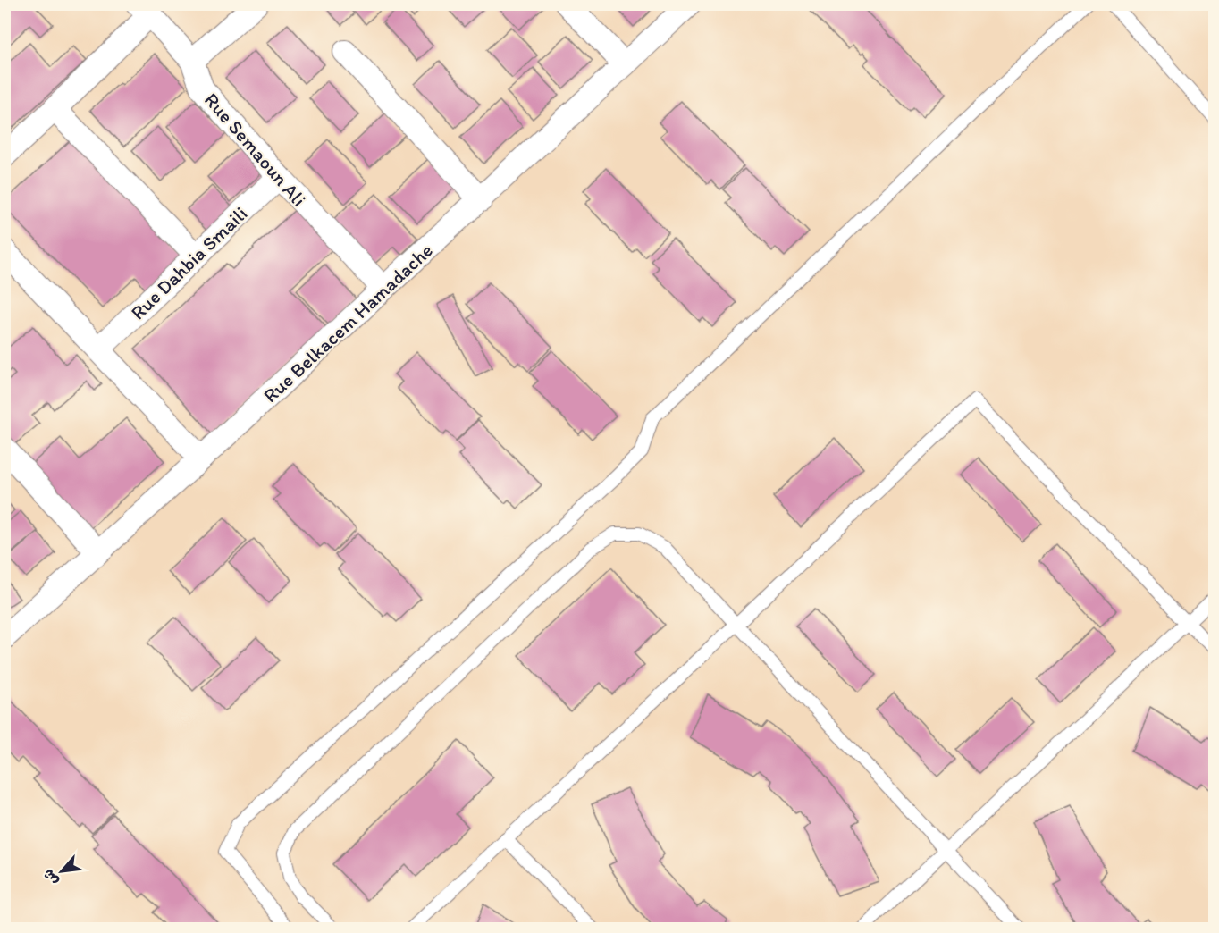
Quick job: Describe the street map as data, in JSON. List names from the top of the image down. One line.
{"streets":{"street":["Rue Semaoun Ali","Rue Dahbia Smaili","Rue Belkacem Hamadache"]},"crossings":[["Rue Semaoun Ali","Rue Dahbia Smaili"],["Rue Semaoun Ali","Rue Belkacem Hamadache"]],"north":"bottom left"}
